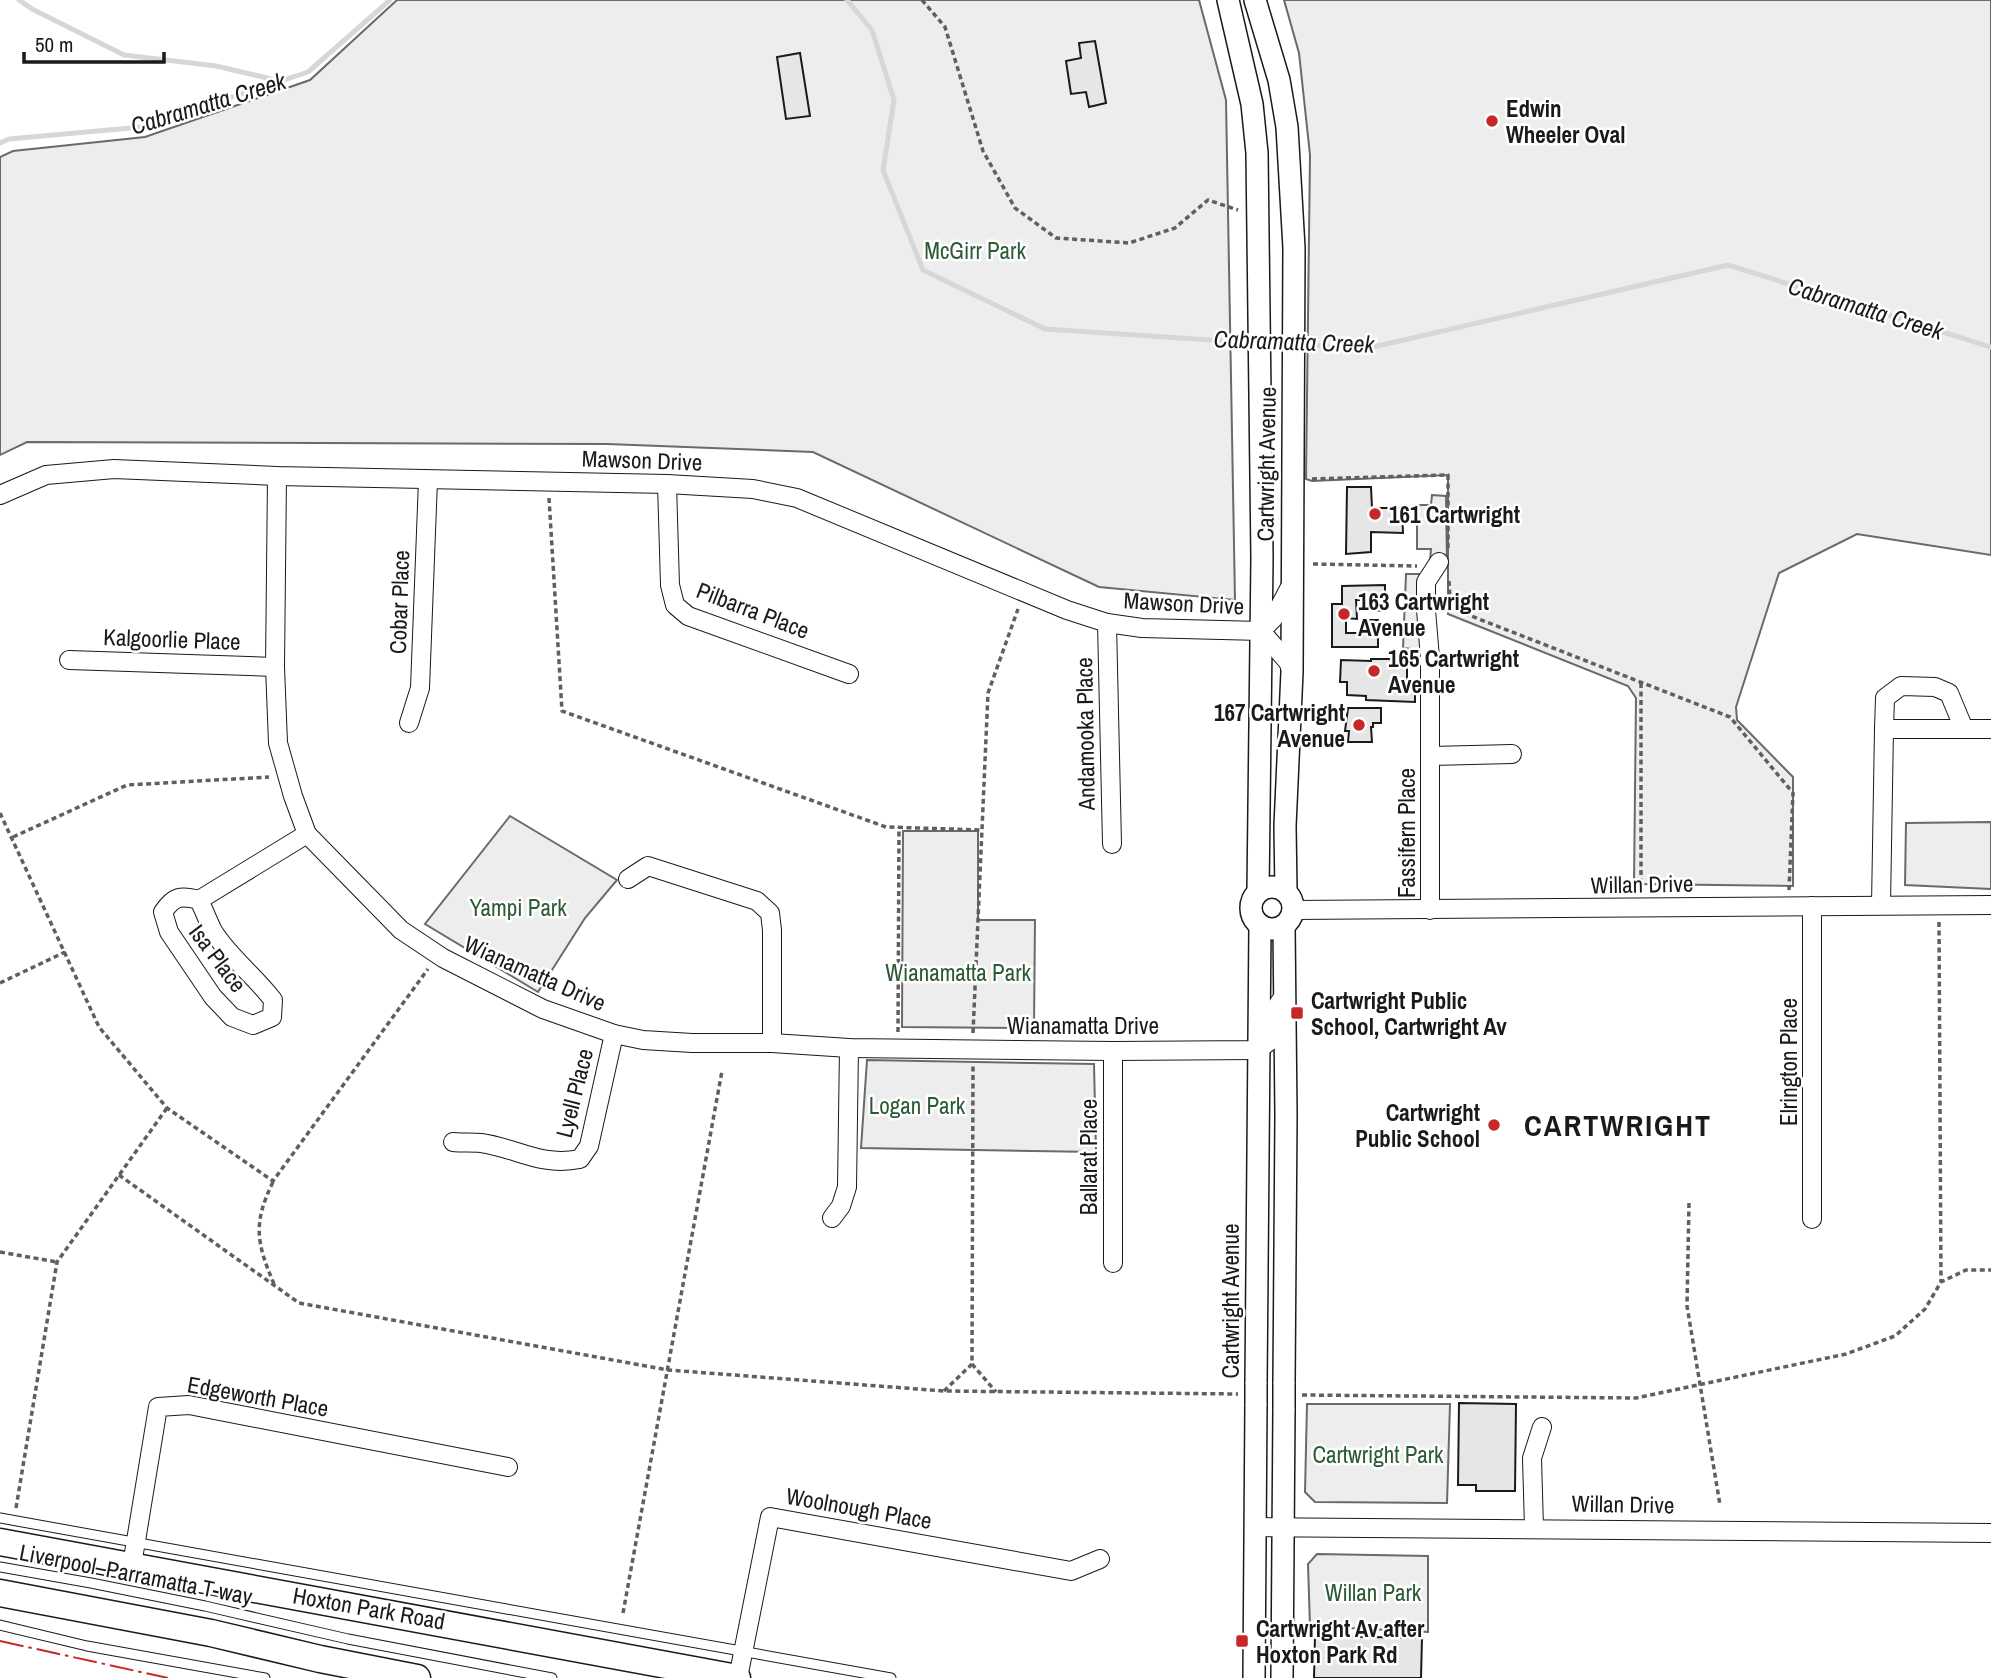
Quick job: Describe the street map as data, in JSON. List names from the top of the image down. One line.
{"streets":{"main road":["Hoxton Park Road"],"street":["Mawson Drive","Cartwright Avenue","Cobar Place","Pilbarra Place","Kalgoorlie Place","Andamooka Place","Fassifern Place","Willan Drive","Isa Place","Wianamatta Drive","Elrington Place","Lyell Place","Ballarat Place","Edgeworth Place","Woolnough Place"],"lane":["Liverpool–Parramatta T-way"]},"crossings":[["Mawson Drive","Cartwright Avenue"],["Mawson Drive","Cobar Place"],["Mawson Drive","Pilbarra Place"],["Mawson Drive","Andamooka Place"],["Mawson Drive","Wianamatta Drive"],["Cartwright Avenue","Willan Drive"],["Cartwright Avenue","Wianamatta Drive"],["Kalgoorlie Place","Wianamatta Drive"],["Fassifern Place","Willan Drive"],["Willan Drive","Elrington Place"],["Isa Place","Wianamatta Drive"],["Wianamatta Drive","Lyell Place"],["Wianamatta Drive","Ballarat Place"],["Edgeworth Place","Hoxton Park Road"],["Woolnough Place","Hoxton Park Road"]],"districts":["CARTWRIGHT"],"water":["Cabramatta Creek"],"parks":["McGirr Park","Yampi Park","Wianamatta Park","Logan Park","Cartwright Park","Willan Park"],"places":{"other":["Edwin Wheeler Oval","161 Cartwright","163 Cartwright Avenue","165 Cartwright Avenue","167 Cartwright Avenue","Cartwright Public School"],"transit":["Cartwright Public School, Cartwright Av","Cartwright Av after Hoxton Park Rd"]},"scale_bar":"50 m"}
